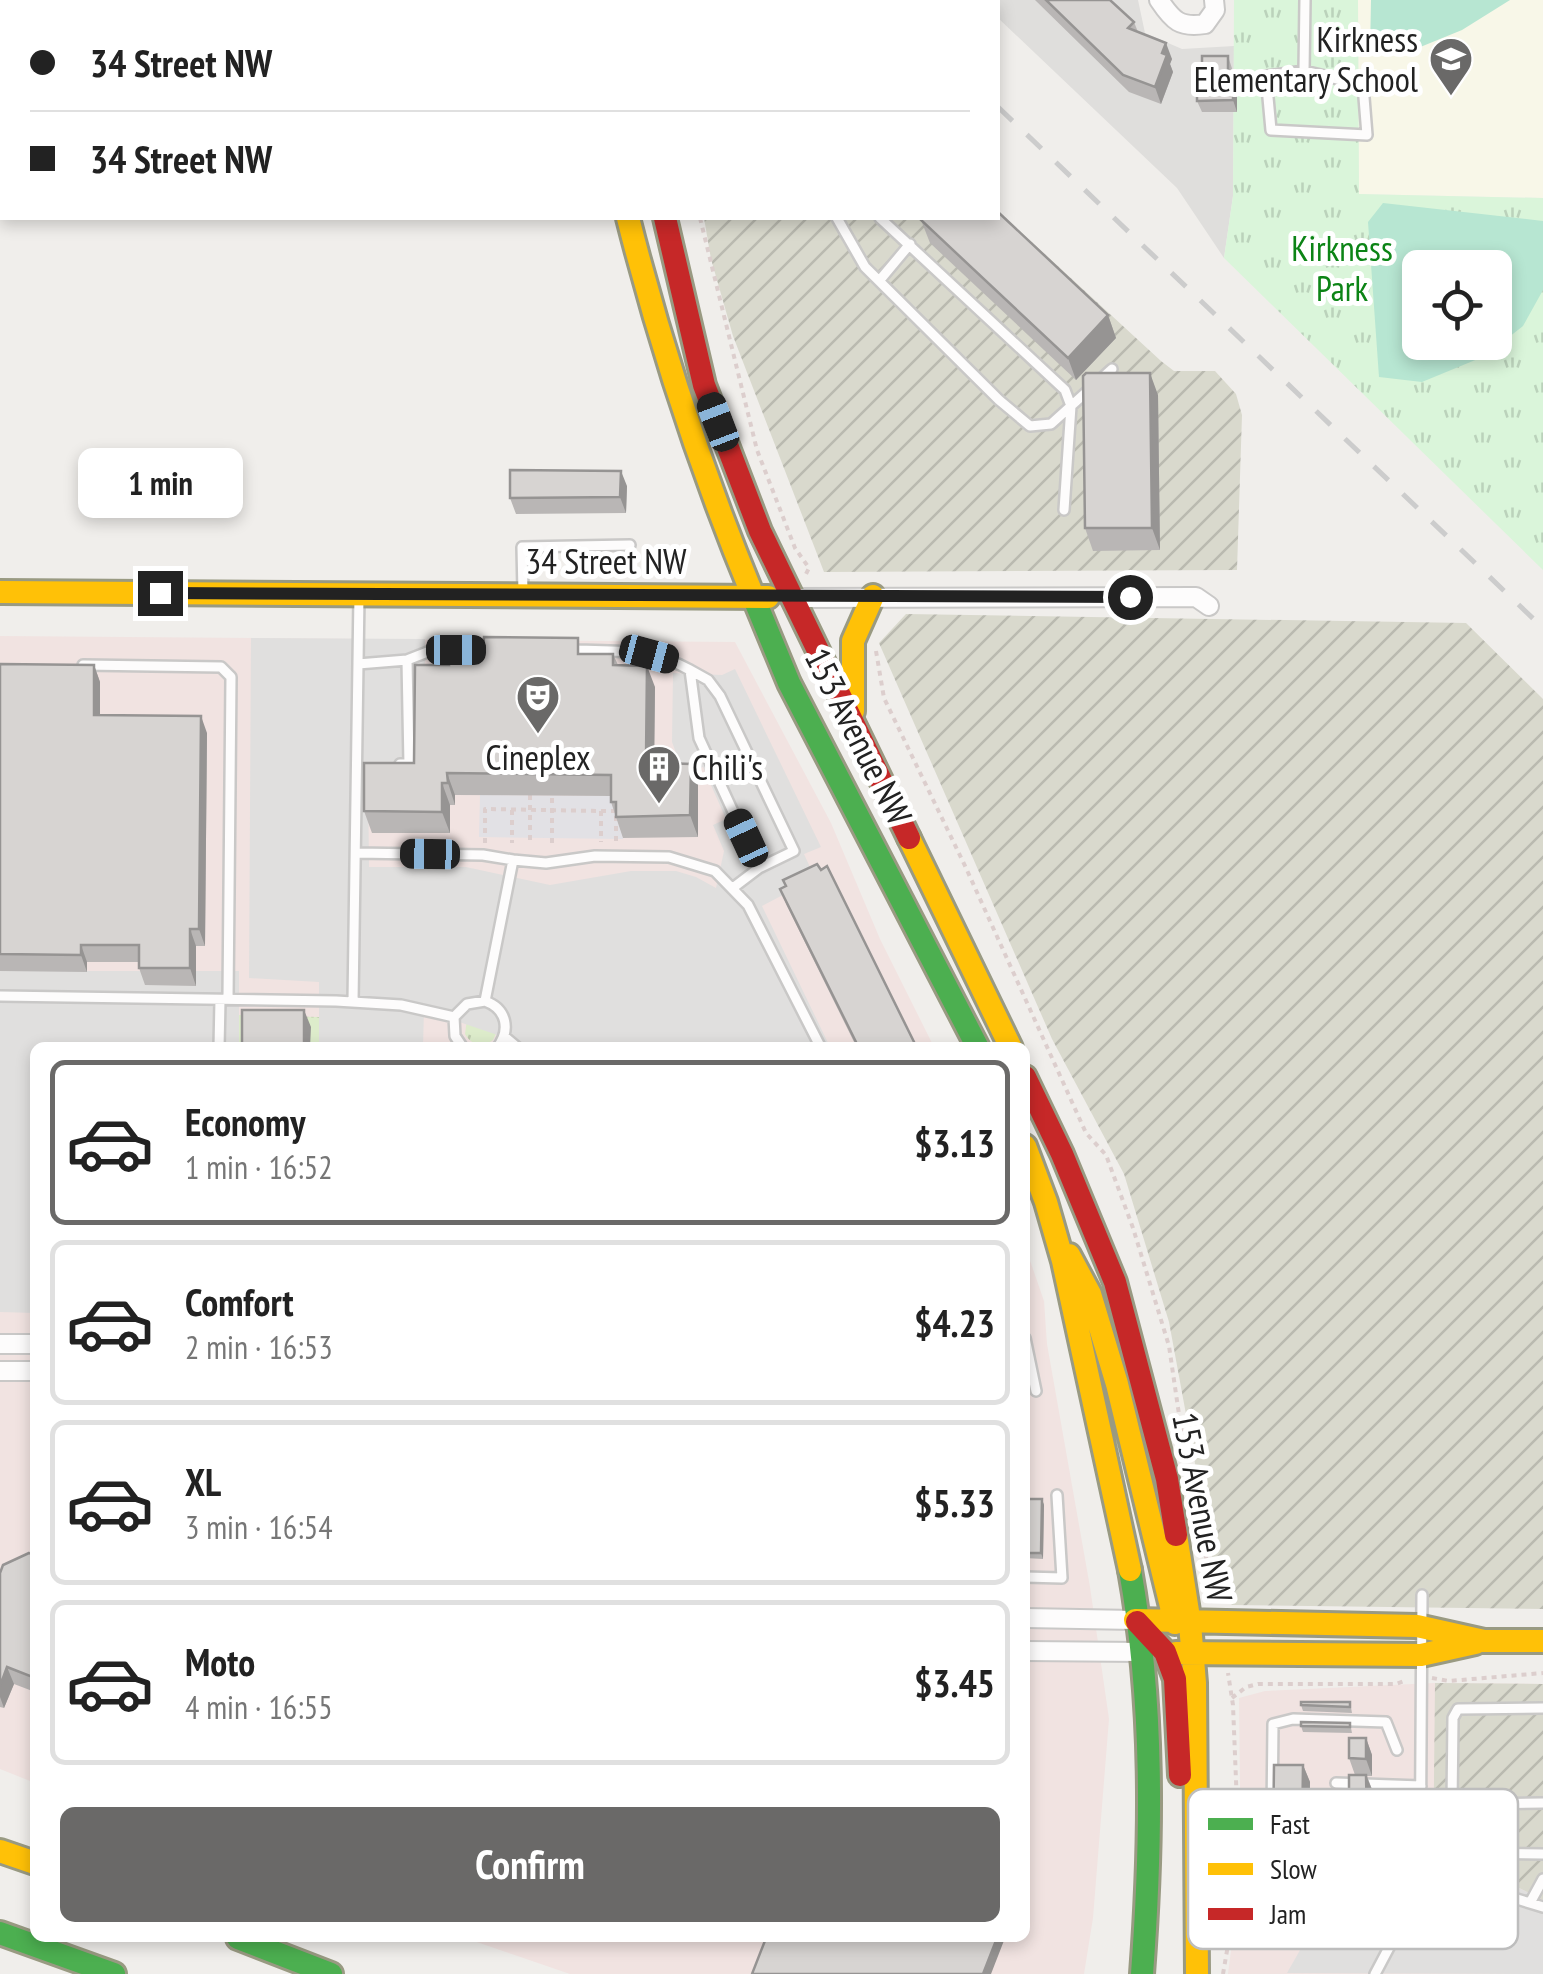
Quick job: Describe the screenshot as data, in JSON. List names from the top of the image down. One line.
{"streets":{"main road":["34 Street NW","153 Avenue NW"]},"crossings":[["34 Street NW","153 Avenue NW"]],"parks":["Kirkness Park"],"places":{"school or university":["Kirkness Elementary School"],"theatre":["Cineplex"],"building":["Chili's"]},"legend":["Fast","Slow","Jam"],"page":{"banner":["34 Street NW","34 Street NW"],"bubble":"1 min","list":[{"name":"Economy","note":"1 min · 16:52","value":"$3.13"},{"name":"Comfort","note":"2 min · 16:53","value":"$4.23"},{"name":"XL","note":"3 min · 16:54","value":"$5.33"},{"name":"Moto","note":"4 min · 16:55","value":"$3.45"}],"buttons":"Confirm"}}
